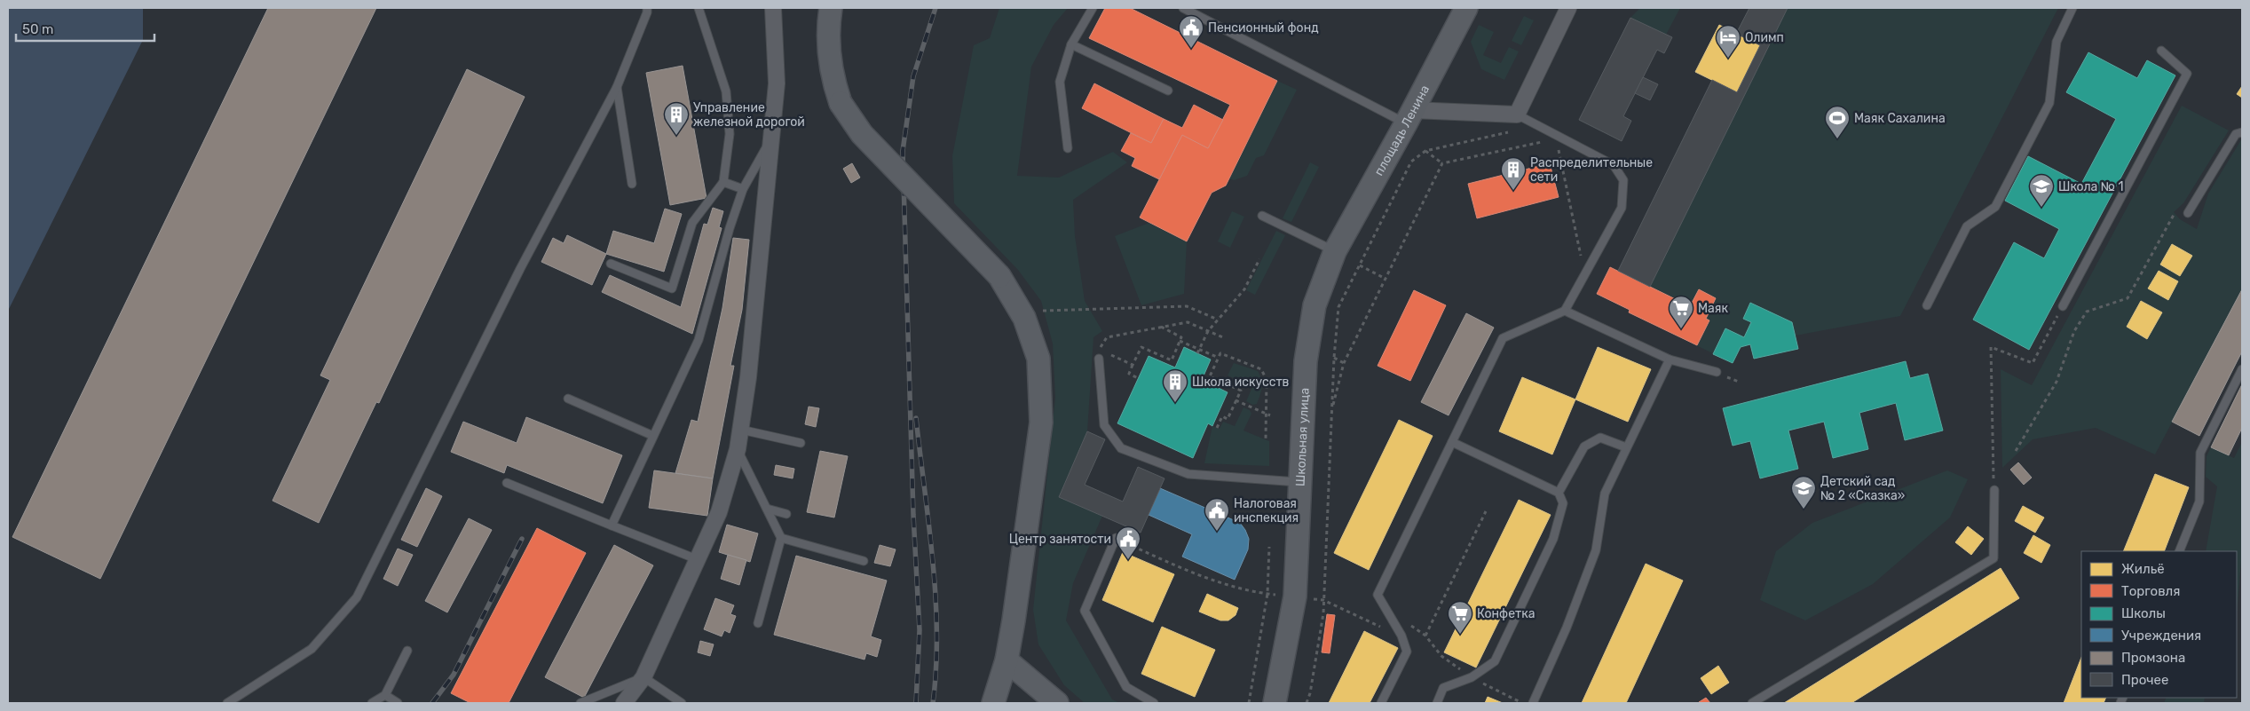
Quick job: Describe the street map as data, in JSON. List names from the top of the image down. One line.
{"streets":{"main road":["площадь Ленина","Школьная улица"]},"crossings":[["площадь Ленина","Школьная улица"]],"places":{"public building":["Пенсионный фонд","Налоговая инспекция","Центр занятости"],"hotel":["Олимп"],"building":["Управление железной дорогой","Распределительные сети","Школа искусств"],"sports":["Маяк Сахалина"],"school or university":["Школа № 1","Детский сад № 2 «Сказка»"],"supermarket":["Маяк","Конфетка"]},"legend":["Жильё","Торговля","Школы","Учреждения","Промзона","Прочее"],"scale_bar":"50 m"}
